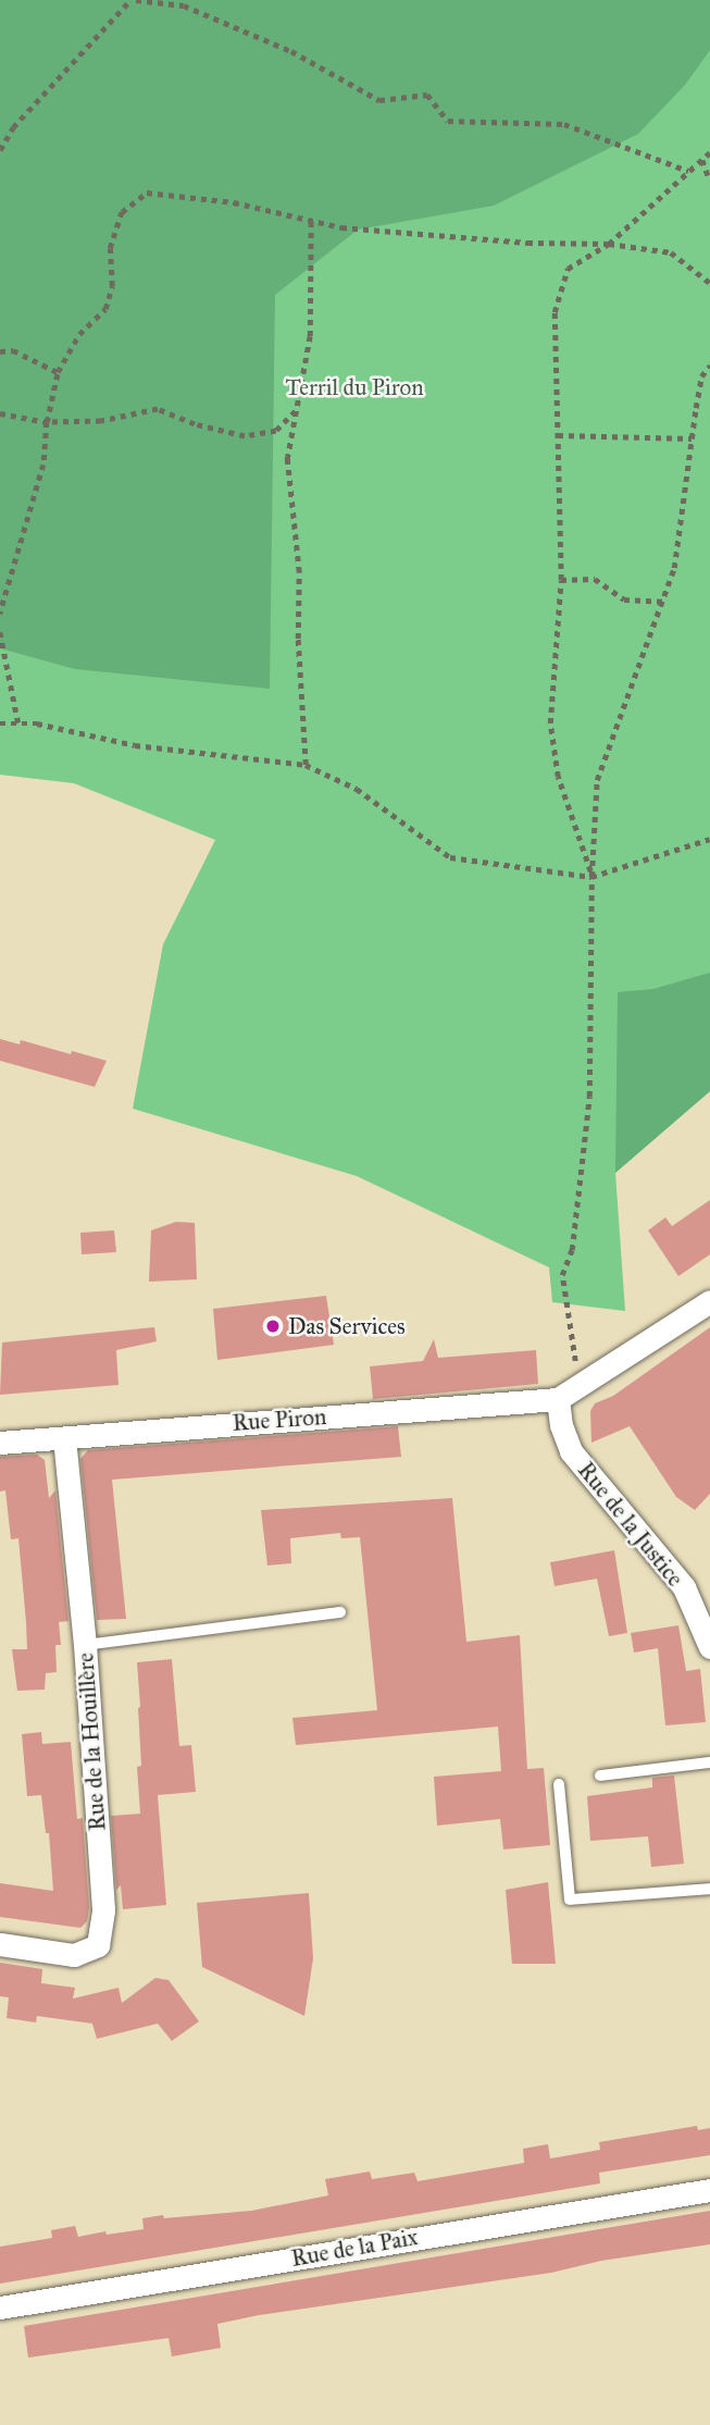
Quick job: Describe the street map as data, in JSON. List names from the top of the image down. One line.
{"streets":{"street":["Rue Piron","Rue de la Justice","Rue de la Houillère","Rue de la Paix"]},"crossings":[["Rue Piron","Rue de la Justice"],["Rue Piron","Rue de la Houillère"]],"parks":["Terril du Piron"],"places":["Das Services"]}
